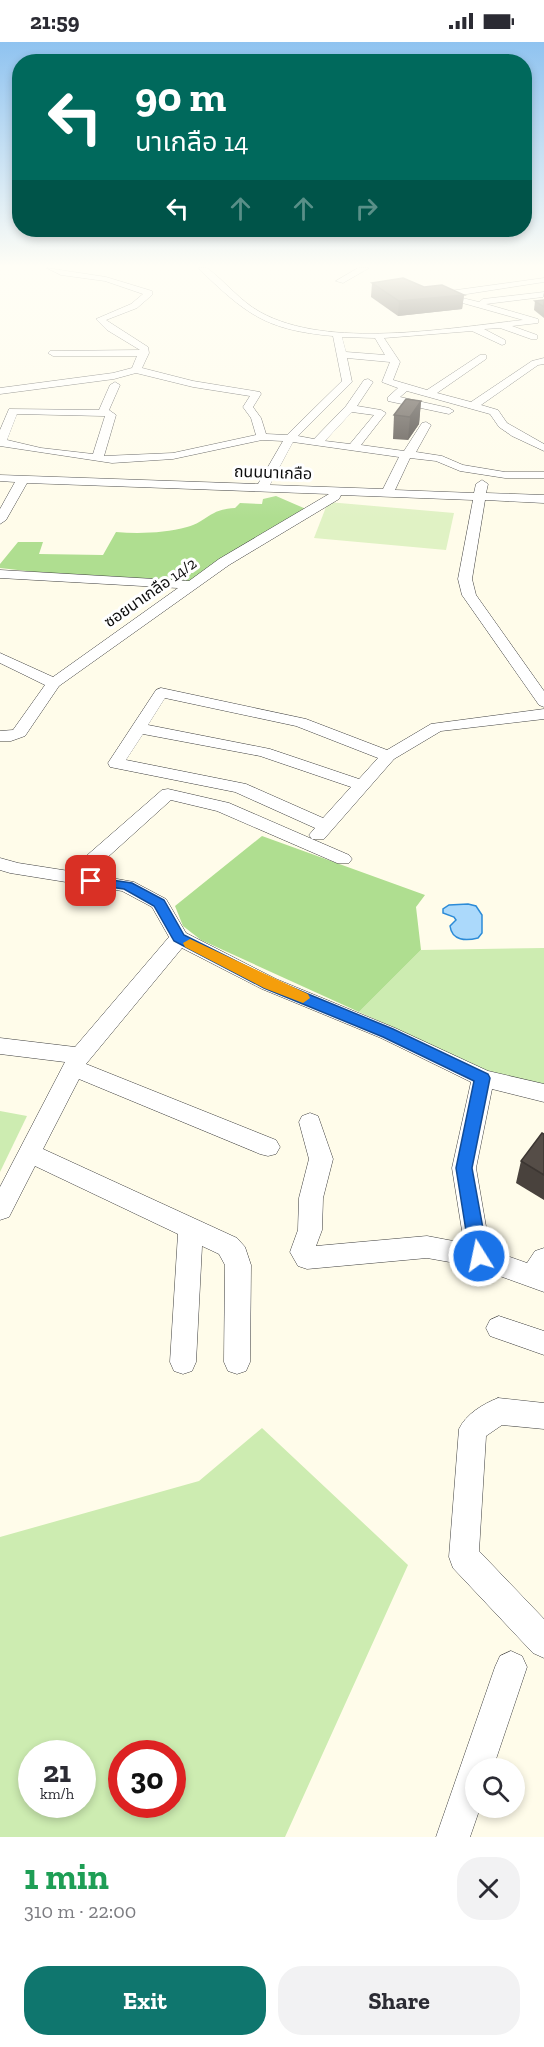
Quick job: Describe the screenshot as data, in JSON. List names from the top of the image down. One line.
{"streets":{"street":["ถนนนาเกลือ","ซอยนาเกลือ 14/2"]},"crossings":[["ถนนนาเกลือ","ซอยนาเกลือ 14/2"]],"page":{"status":"21:59","turn":["90 m","นาเกลือ 14"],"speed":"21 km/h","limit":"30","heading":["1 min","310 m · 22:00"],"buttons":["Exit","Share"]}}
